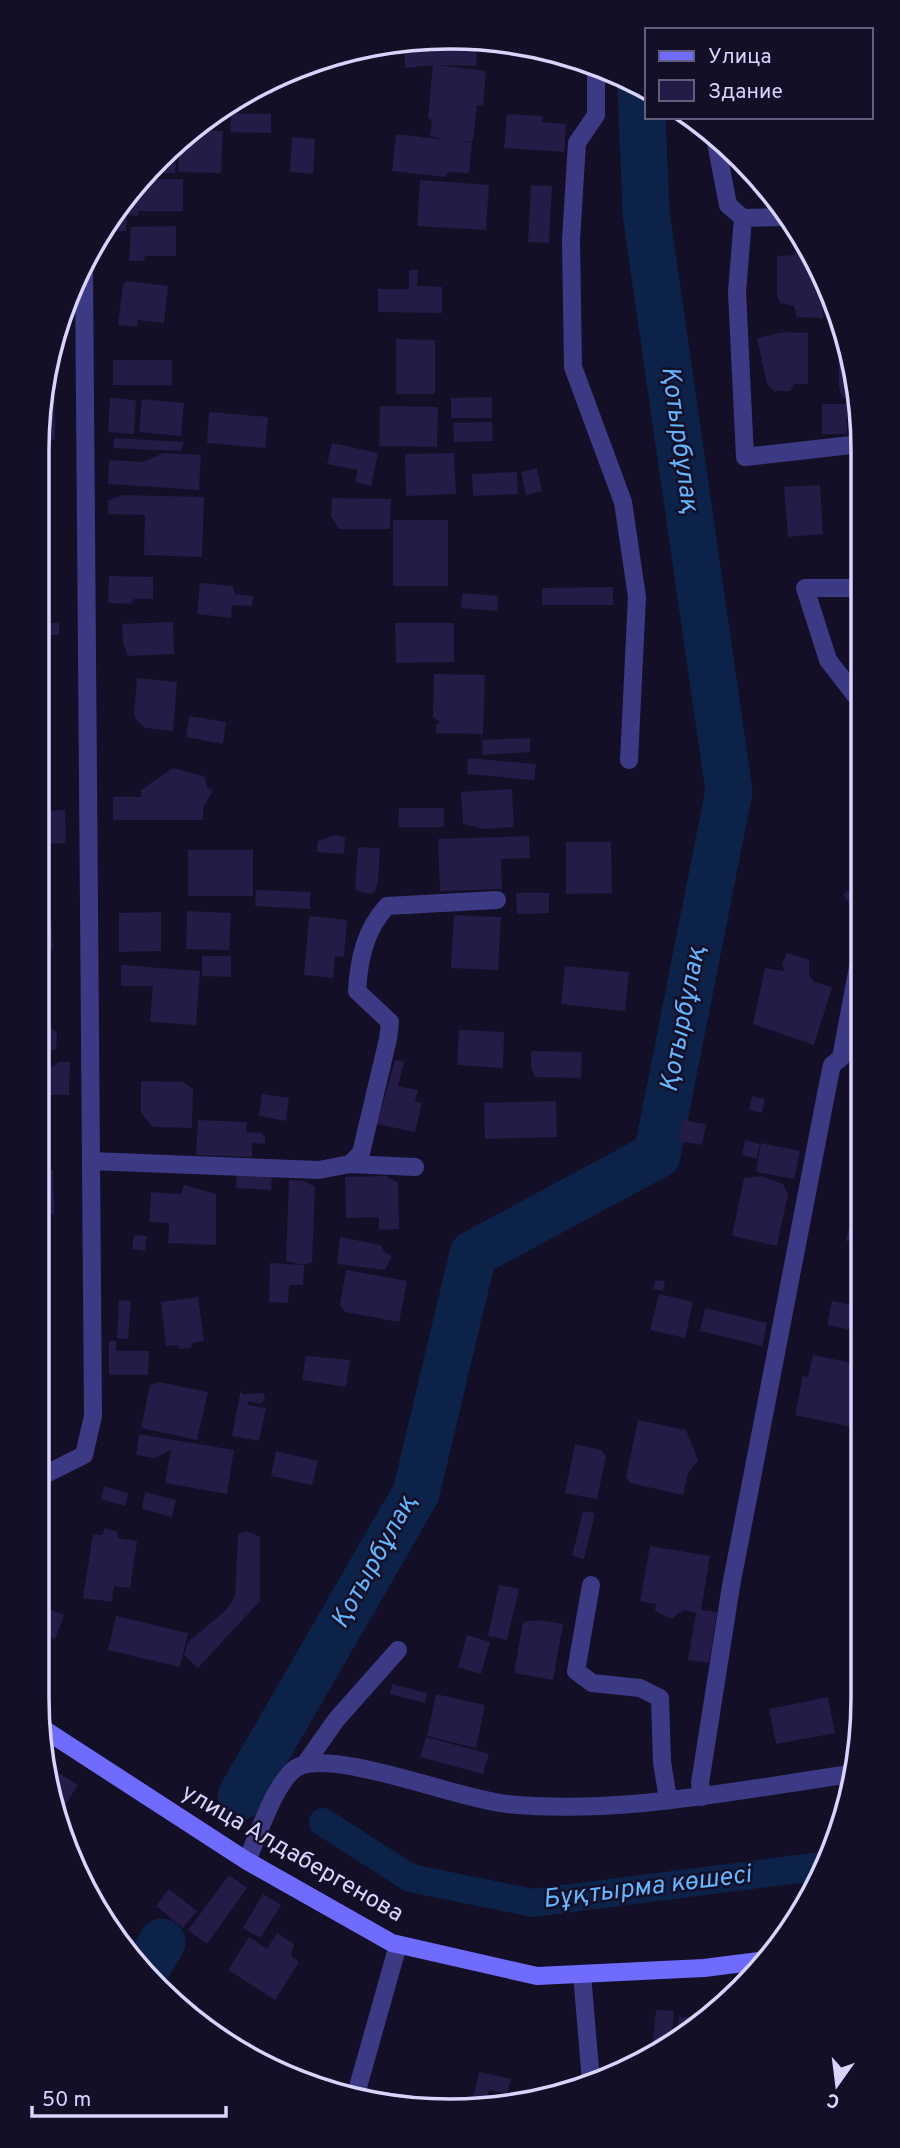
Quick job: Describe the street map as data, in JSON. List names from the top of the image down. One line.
{"streets":{"main road":["улица Алдабергенова"]},"water":["Қотырбұлақ","Бұқтырма көшесі"],"legend":["Улица","Здание"],"scale_bar":"50 m","north":"bottom"}
